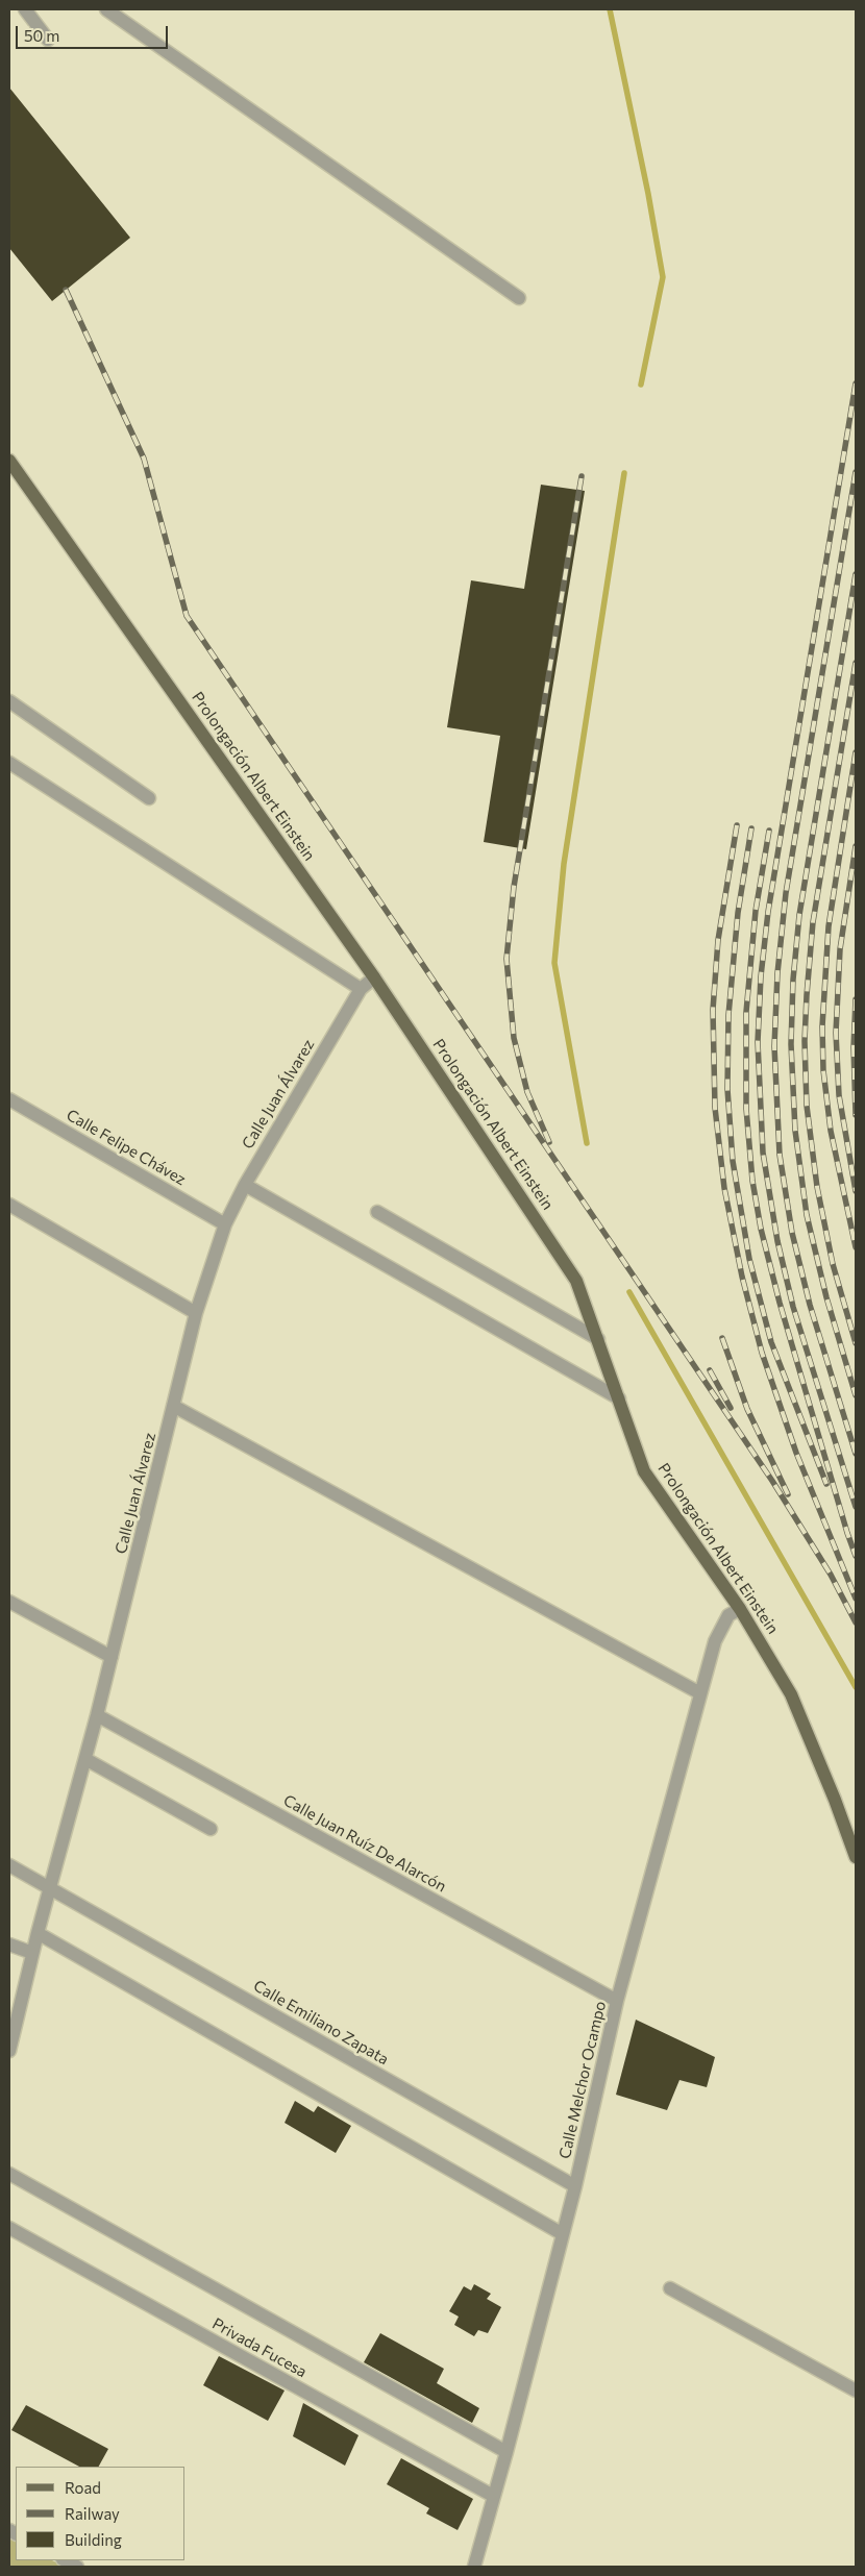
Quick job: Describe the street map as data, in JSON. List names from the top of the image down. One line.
{"streets":{"main road":["Prolongación Albert Einstein"],"street":["Calle Juan Álvarez","Calle Felipe Chávez","Calle Juan Ruíz De Alarcón","Calle Emiliano Zapata","Calle Melchor Ocampo","Privada Fucesa"]},"crossings":[["Prolongación Albert Einstein","Calle Juan Álvarez"],["Prolongación Albert Einstein","Calle Melchor Ocampo"],["Calle Juan Álvarez","Calle Felipe Chávez"],["Calle Juan Álvarez","Calle Juan Ruíz De Alarcón"],["Calle Juan Álvarez","Calle Emiliano Zapata"],["Calle Juan Ruíz De Alarcón","Calle Melchor Ocampo"],["Calle Emiliano Zapata","Calle Melchor Ocampo"],["Calle Melchor Ocampo","Privada Fucesa"]],"legend":["Road","Railway","Building"],"scale_bar":"50 m"}
